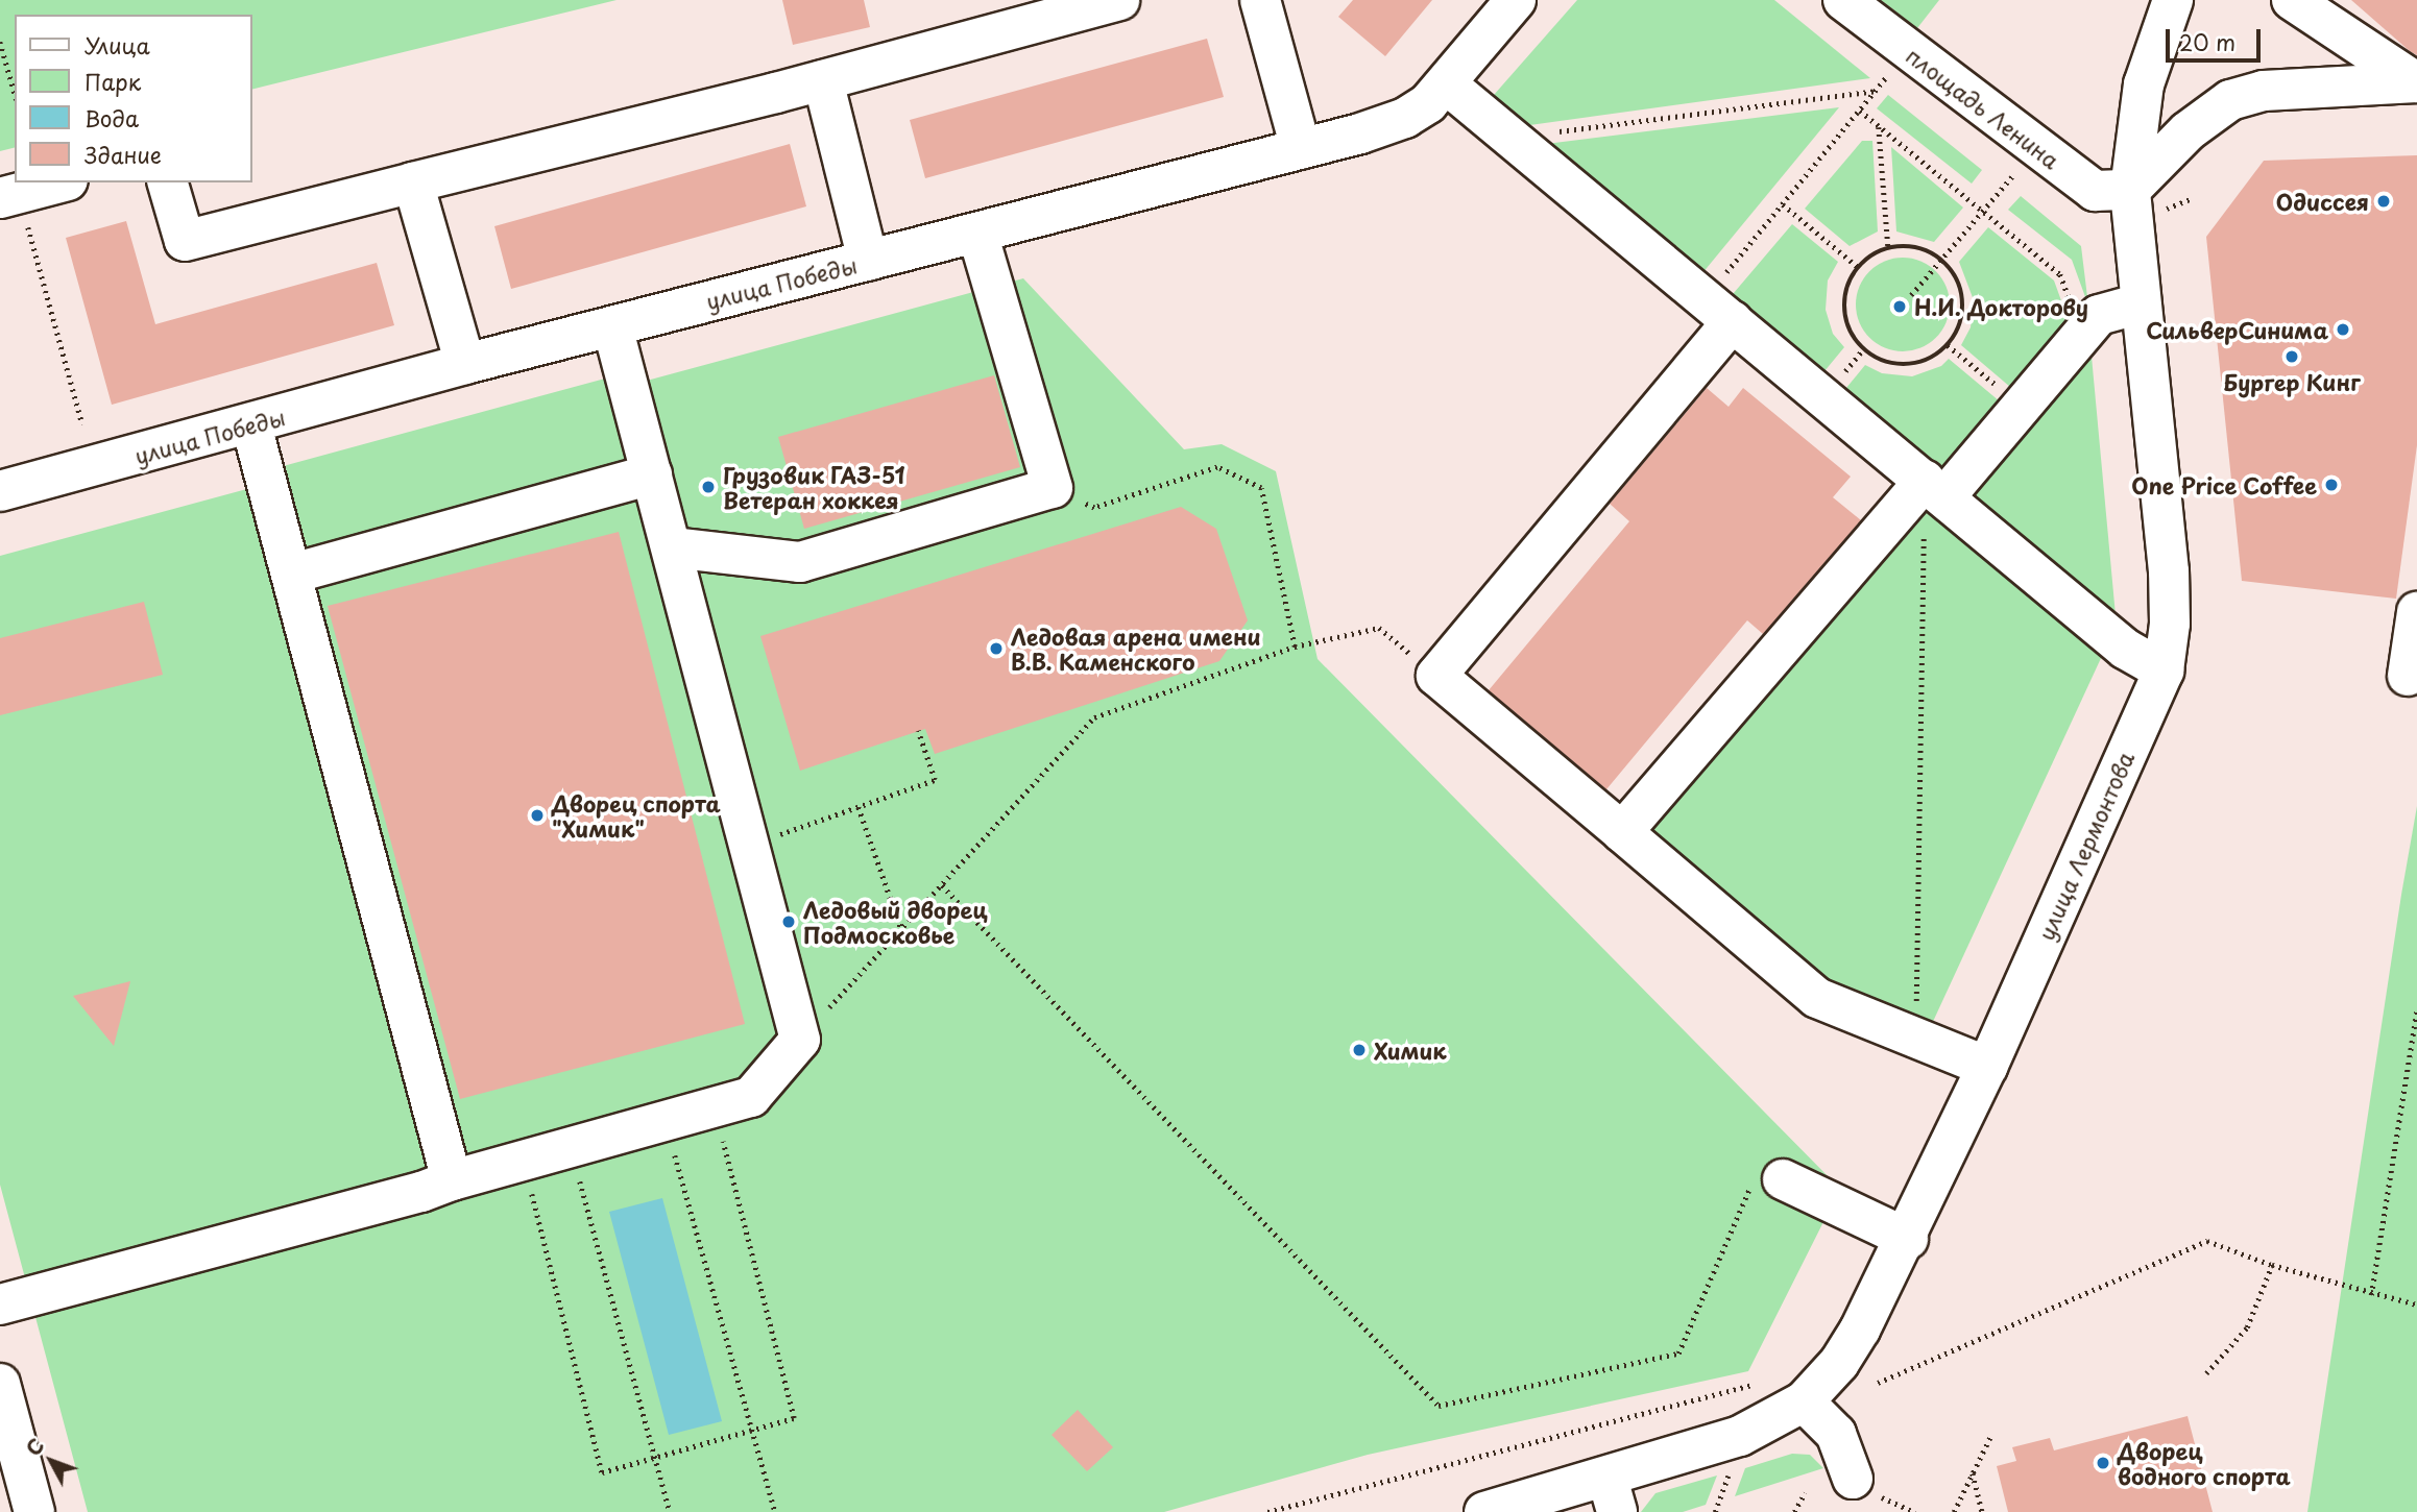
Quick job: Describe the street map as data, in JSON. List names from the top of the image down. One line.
{"streets":{"street":["площадь Ленина","улица Победы","улица Лермонтова"]},"crossings":[["площадь Ленина","улица Лермонтова"]],"places":["Одиссея","Н.И. Докторову","СильверСинима","Бургер Кинг","One Price Coffee","Грузовик ГАЗ-51 Ветеран хоккея","Ледовая арена имени В.В. Каменского","Дворец спорта \"Химик\"","Ледовый дворец Подмосковье","Химик","Дворец водного спорта"],"legend":["Улица","Парк","Вода","Здание"],"scale_bar":"20 m","north":"top left"}
